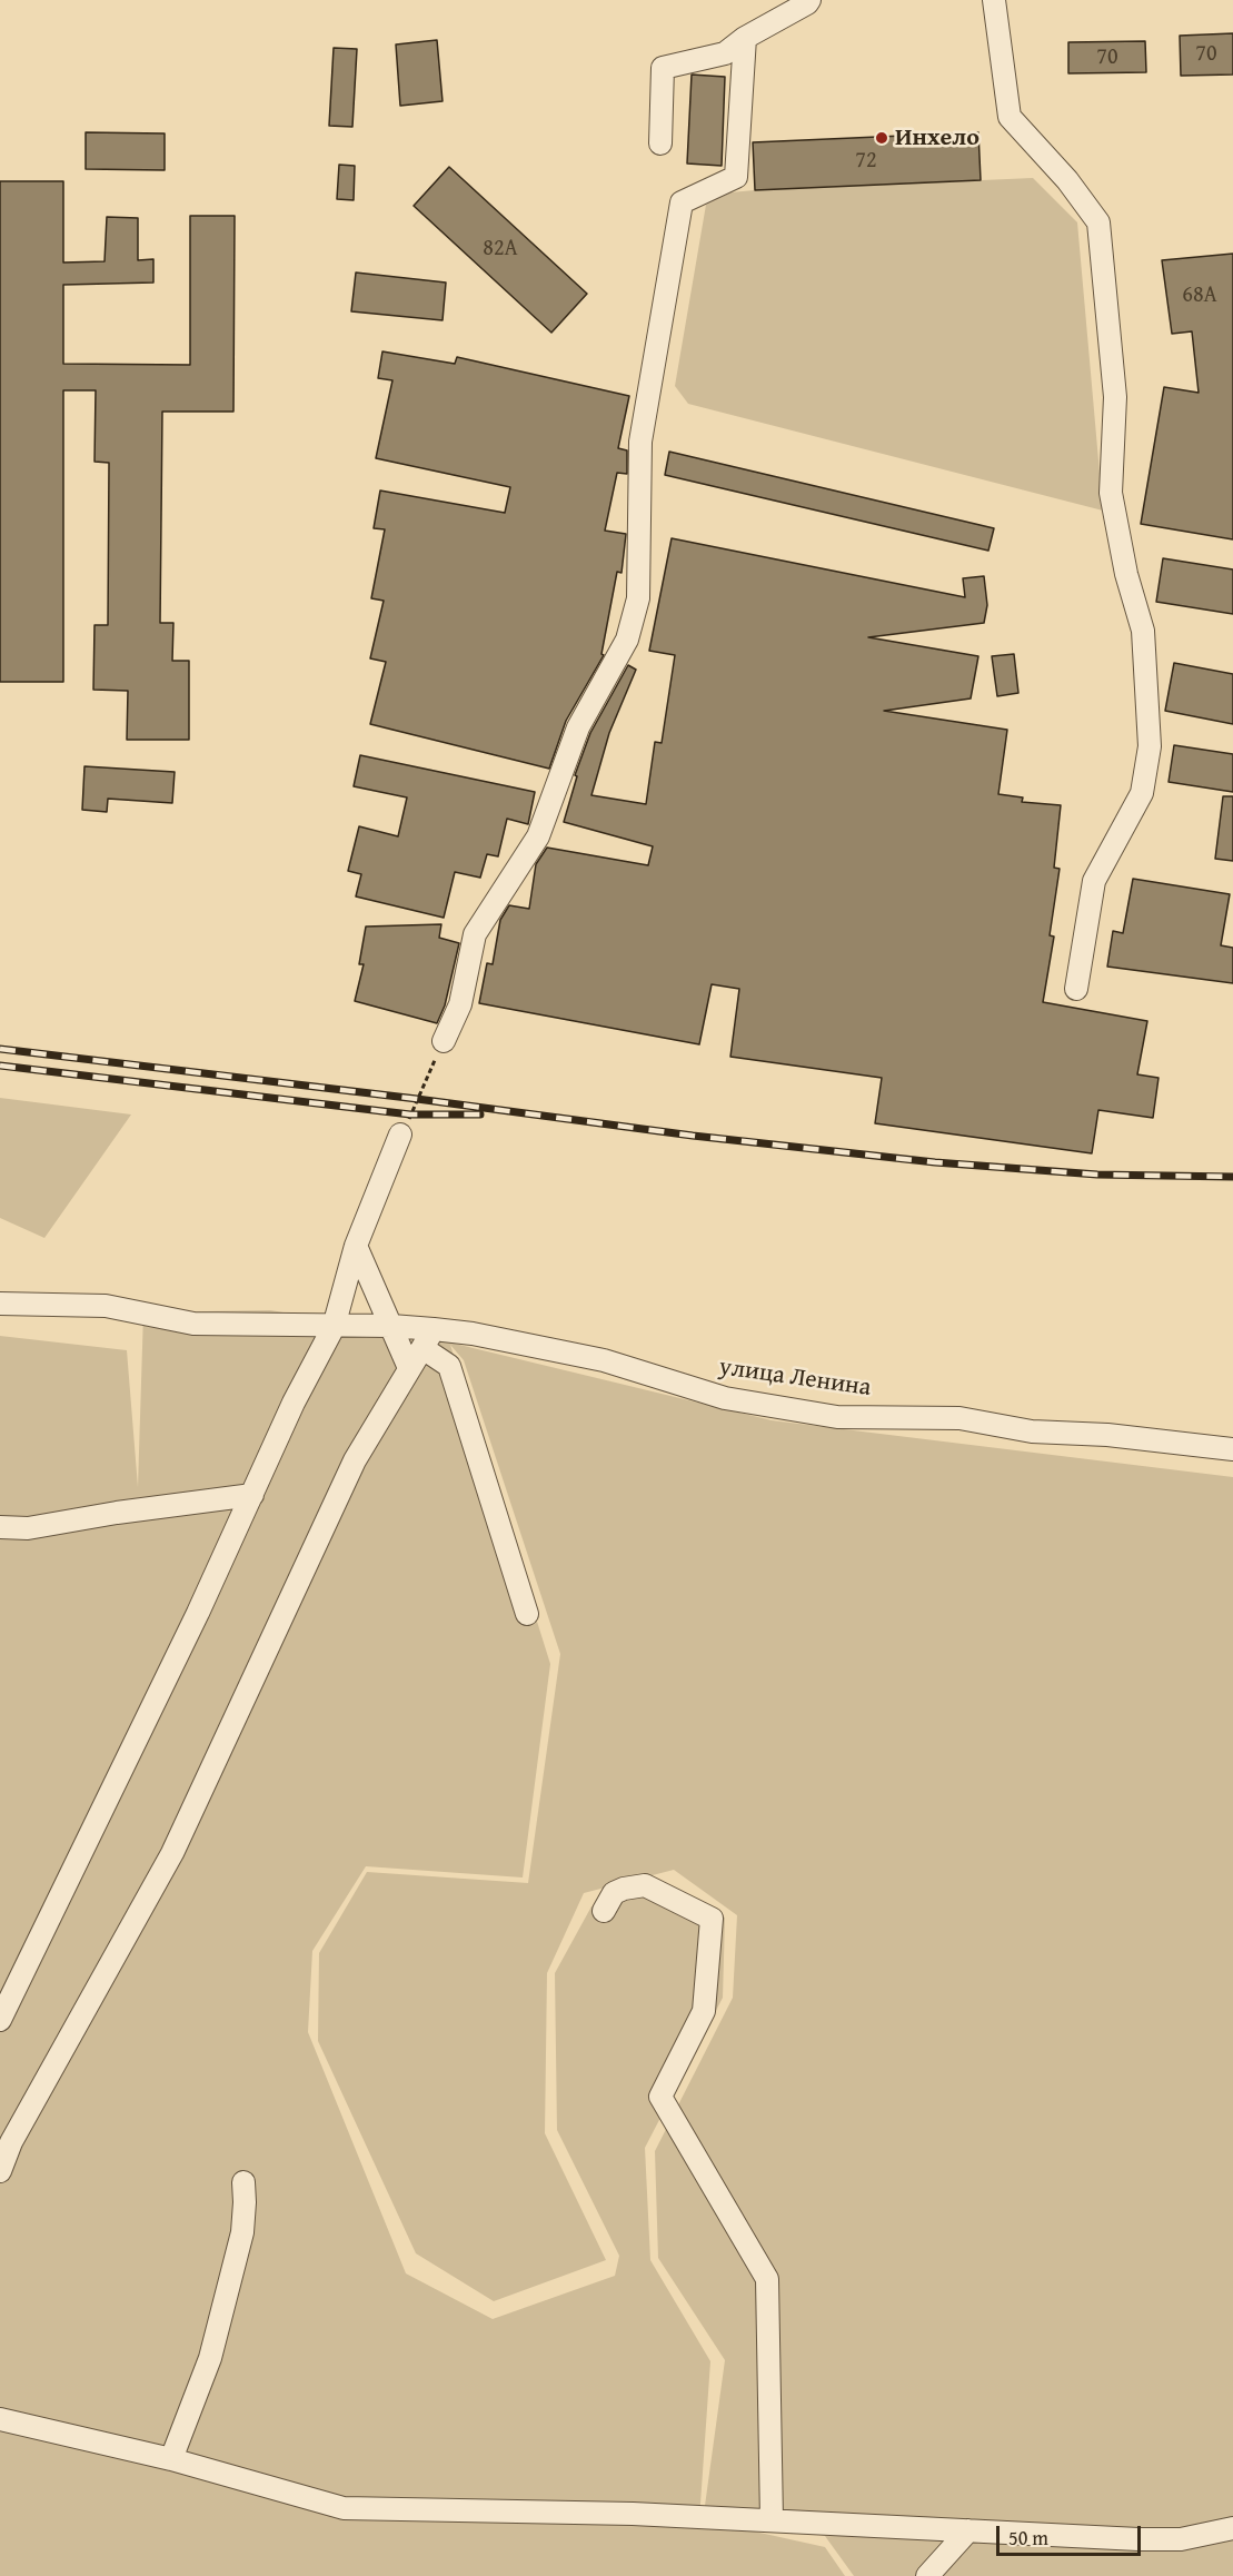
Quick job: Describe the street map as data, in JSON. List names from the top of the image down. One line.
{"streets":{"street":["улица Ленина"]},"places":["Инхело"],"house_numbers":["70","70","72","82А","68А"],"scale_bar":"50 m"}
